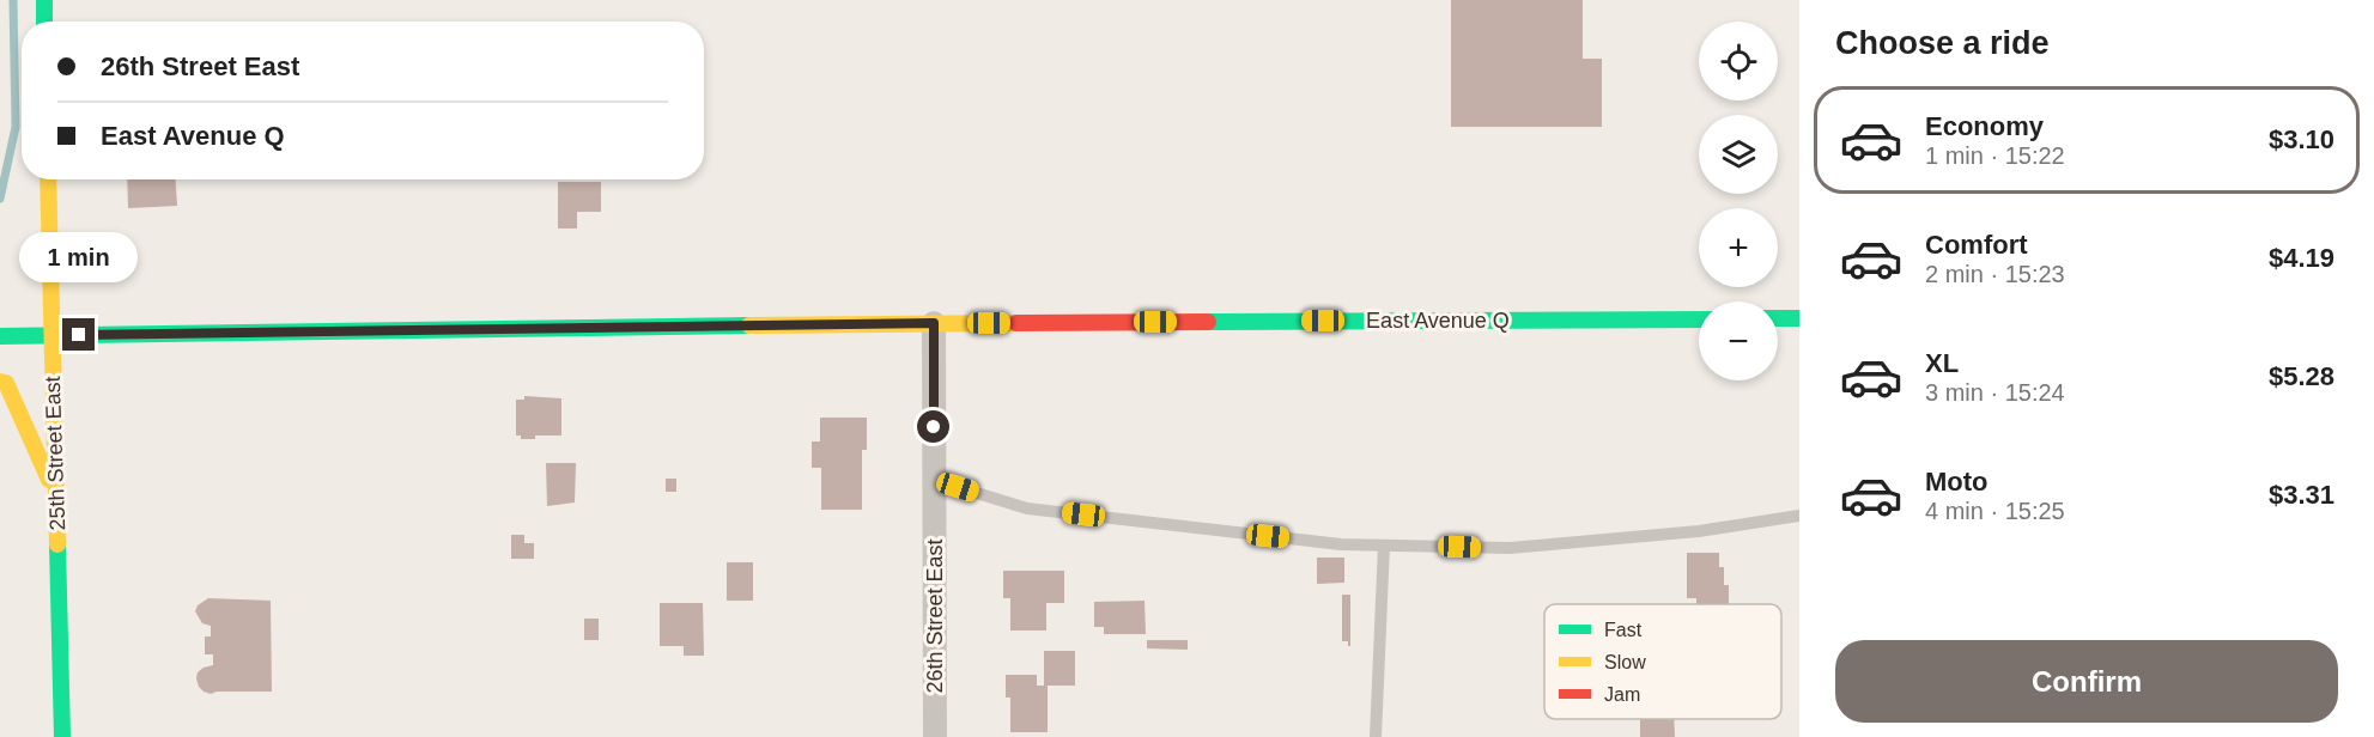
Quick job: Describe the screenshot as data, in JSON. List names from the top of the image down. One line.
{"streets":{"main road":["East Avenue Q","25th Street East"],"street":["26th Street East"]},"crossings":[["East Avenue Q","25th Street East"],["East Avenue Q","26th Street East"]],"legend":["Fast","Slow","Jam"],"page":{"heading":"Choose a ride","map_buttons":["+","−"],"banner":["26th Street East","East Avenue Q"],"list":[{"name":"Economy","note":"1 min · 15:22","value":"$3.10"},{"name":"Comfort","note":"2 min · 15:23","value":"$4.19"},{"name":"XL","note":"3 min · 15:24","value":"$5.28"},{"name":"Moto","note":"4 min · 15:25","value":"$3.31"}],"bubble":"1 min","buttons":"Confirm"}}
